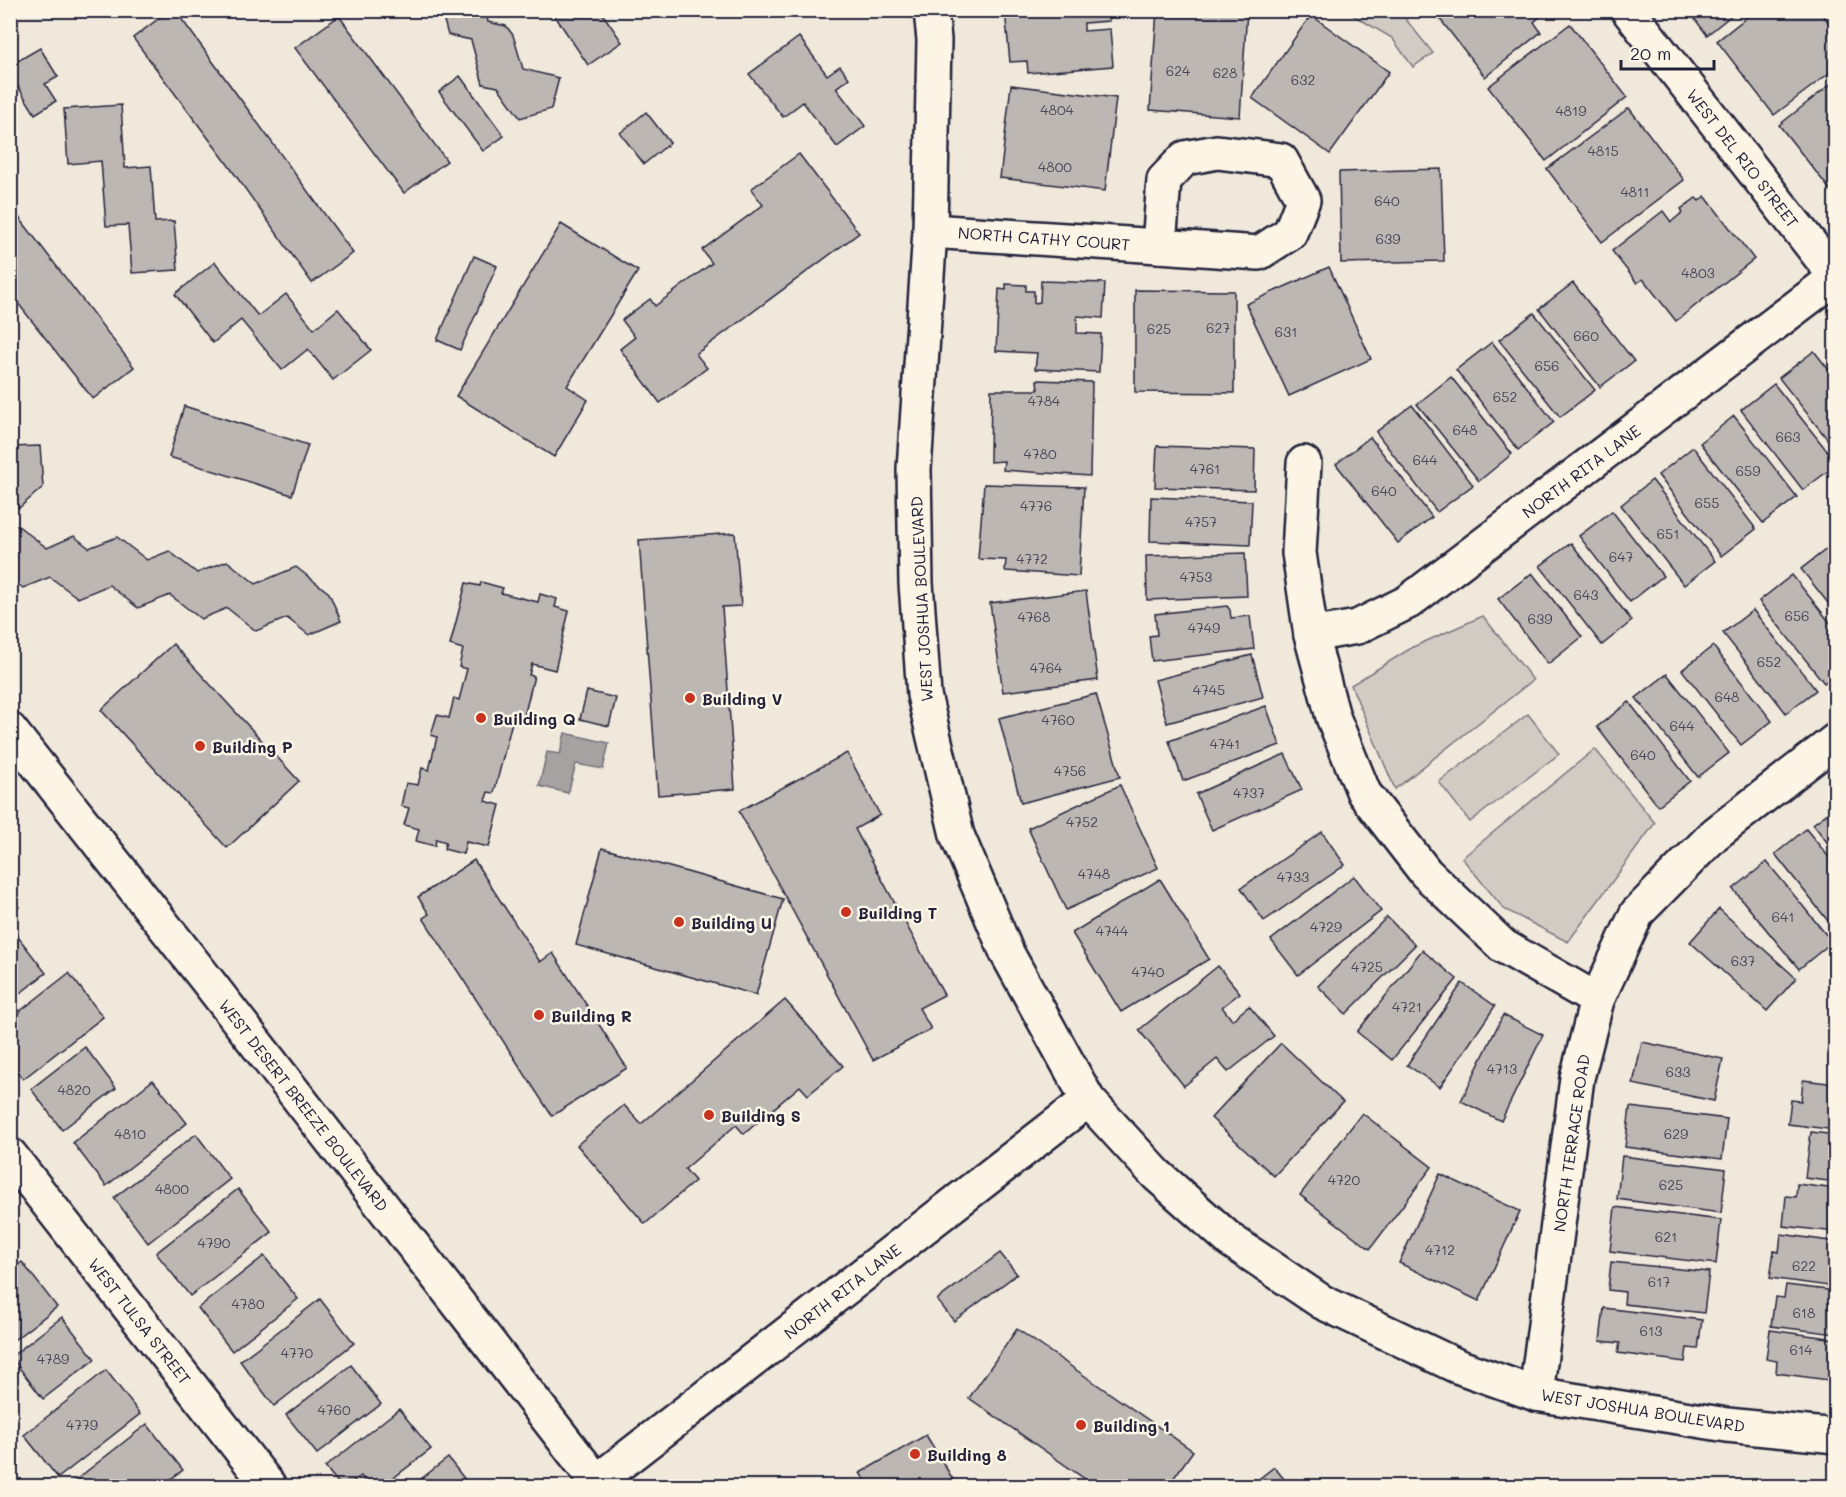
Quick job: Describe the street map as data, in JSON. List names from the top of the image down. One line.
{"streets":{"street":["WEST DEL RIO STREET","NORTH CATHY COURT","NORTH RITA LANE","WEST JOSHUA BOULEVARD","WEST DESERT BREEZE BOULEVARD","NORTH TERRACE ROAD","WEST TULSA STREET"]},"crossings":[["WEST DEL RIO STREET","NORTH RITA LANE"],["NORTH CATHY COURT","WEST JOSHUA BOULEVARD"],["NORTH RITA LANE","WEST JOSHUA BOULEVARD"],["NORTH RITA LANE","WEST DESERT BREEZE BOULEVARD"],["WEST JOSHUA BOULEVARD","NORTH TERRACE ROAD"]],"places":["Building V","Building Q","Building P","Building T","Building U","Building R","Building S","Building 1","Building 8"],"house_numbers":["624","628","632","4804","4819","4815","4800","4811","640","639","4803","627","625","631","660","656","652","4784","648","663","4780","644","4761","659","640","655","4776","4757","651","647","4772","4753","643","656","4768","639","4749","652","4764","4745","648","4760","644","4741","640","4756","4737","4752","4748","4733","641","4729","4744","637","4725","4740","4721","4713","633","4820","4810","629","4720","625","4800","621","4790","4712","622","617","4780","618","613","614","4770","4789","4760","4779"],"scale_bar":"20 m"}
